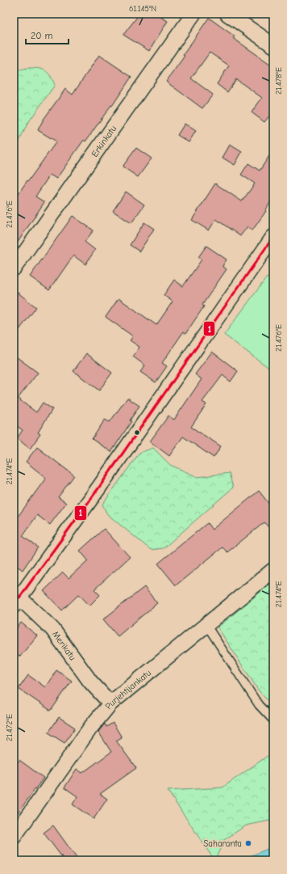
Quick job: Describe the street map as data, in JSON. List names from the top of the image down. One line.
{"streets":{"street":["Erkinkatu","Merikatu","Purjehtijankatu"]},"crossings":[["Merikatu","Purjehtijankatu"]],"places":["Saharanta"],"lines":["transit line 1"],"scale_bar":"20 m","coordinates":["61.145°N","21.478°E","21.476°E","21.474°E","21.472°E"]}
